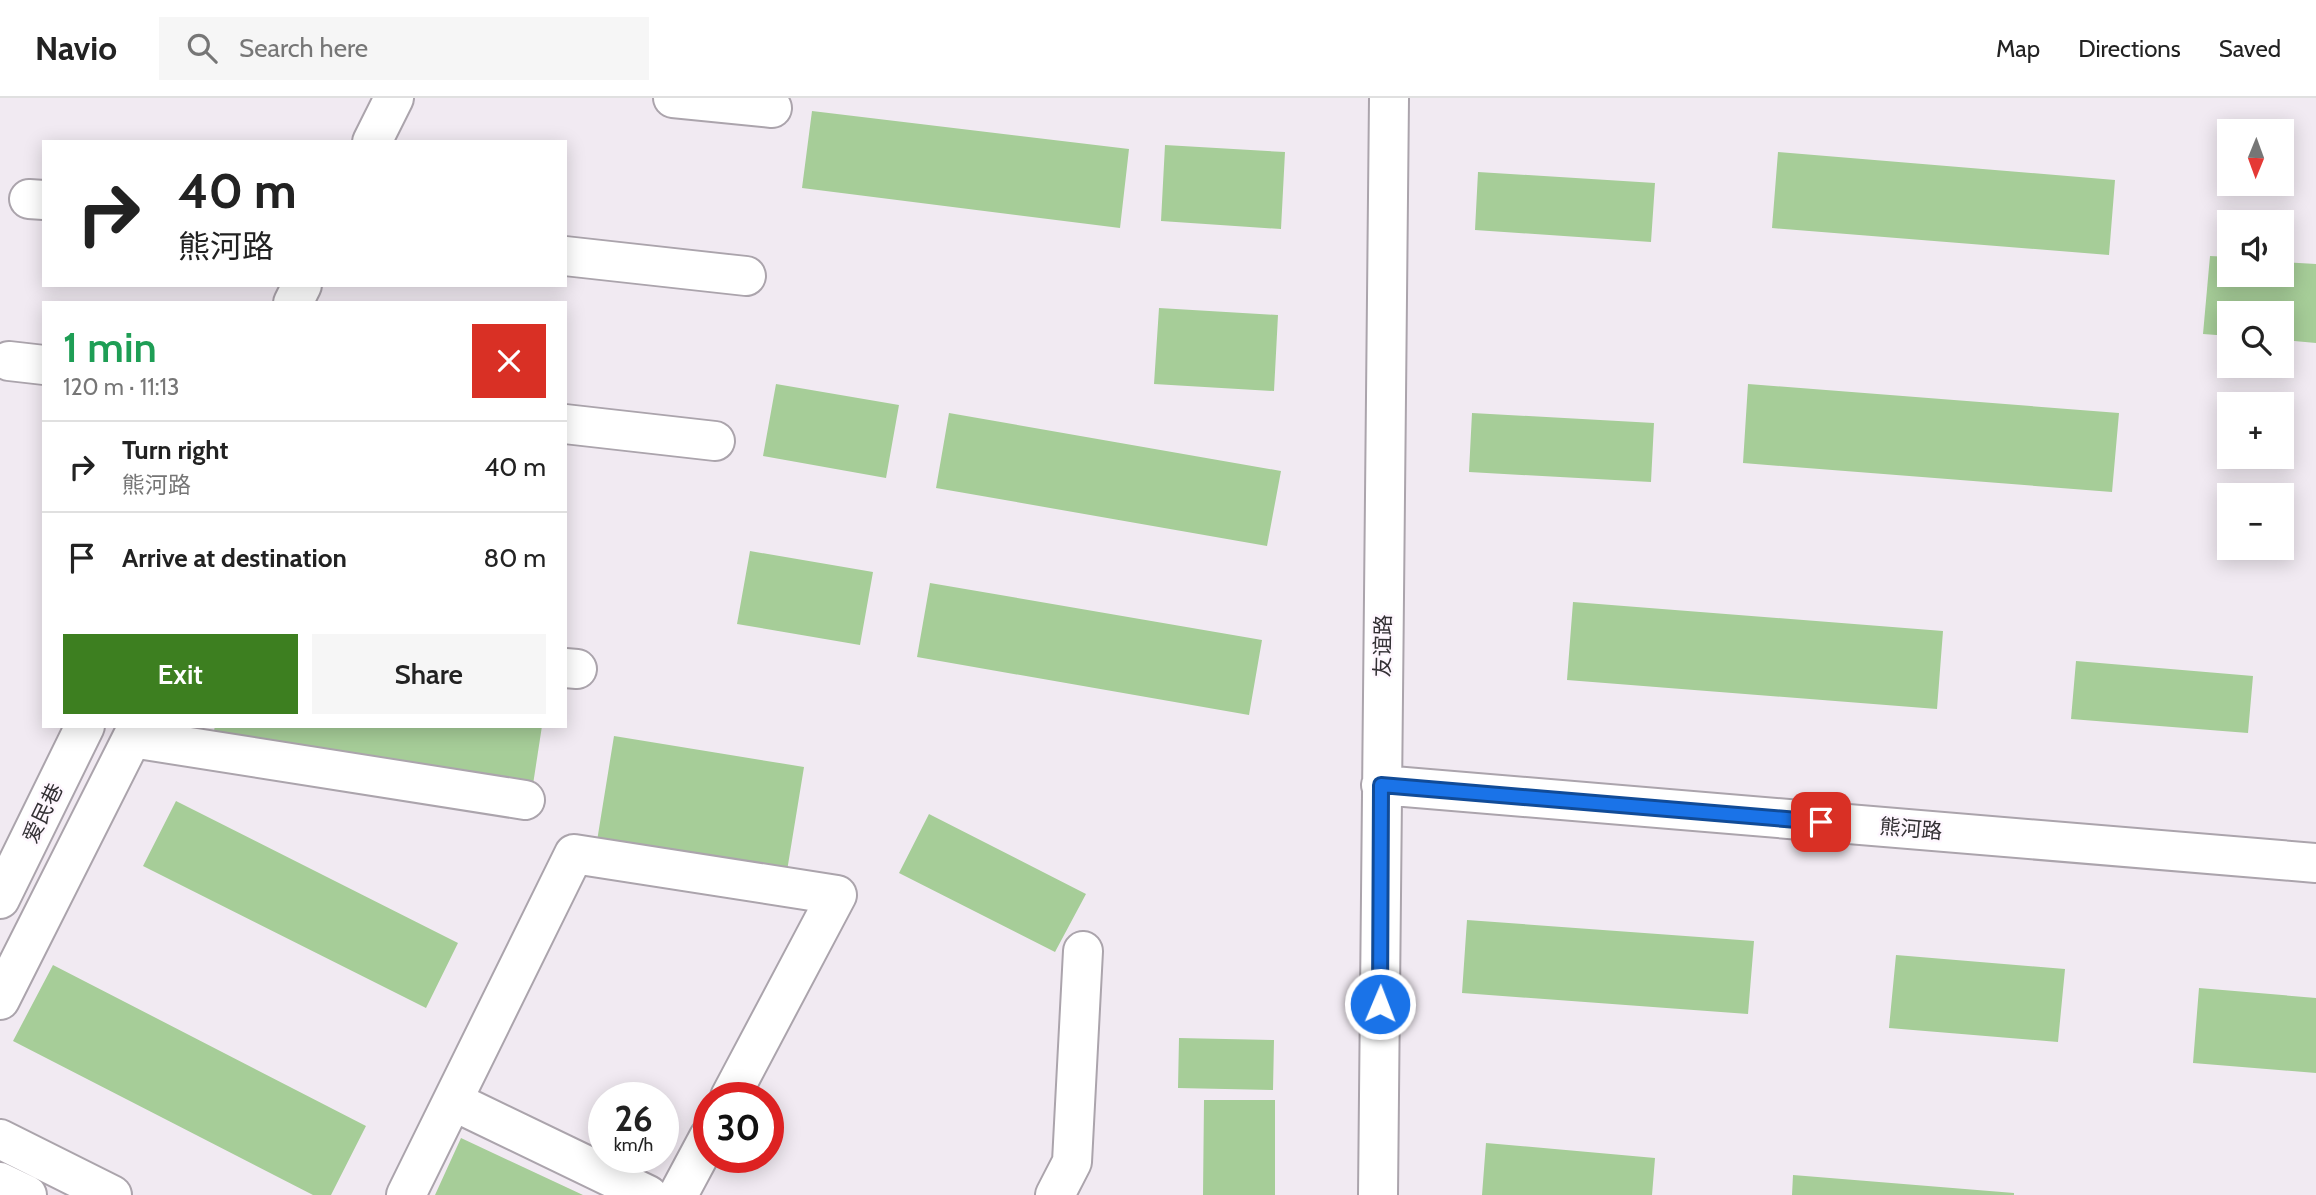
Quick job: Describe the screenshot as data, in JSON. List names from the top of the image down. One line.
{"streets":{"main road":["友谊路","爱民巷","熊河路"]},"crossings":[["友谊路","熊河路"]],"north":"bottom","page":{"header":"Navio","search":"Search here","nav":["Map","Directions","Saved"],"map_buttons":["+","−"],"turn":["40 m","熊河路"],"heading":["1 min","120 m · 11:13"],"list":[{"name":"Turn right","note":"熊河路","value":"40 m"},{"name":"Arrive at destination","value":"80 m"}],"buttons":["Exit","Share"],"speed":"26 km/h","limit":"30"}}
